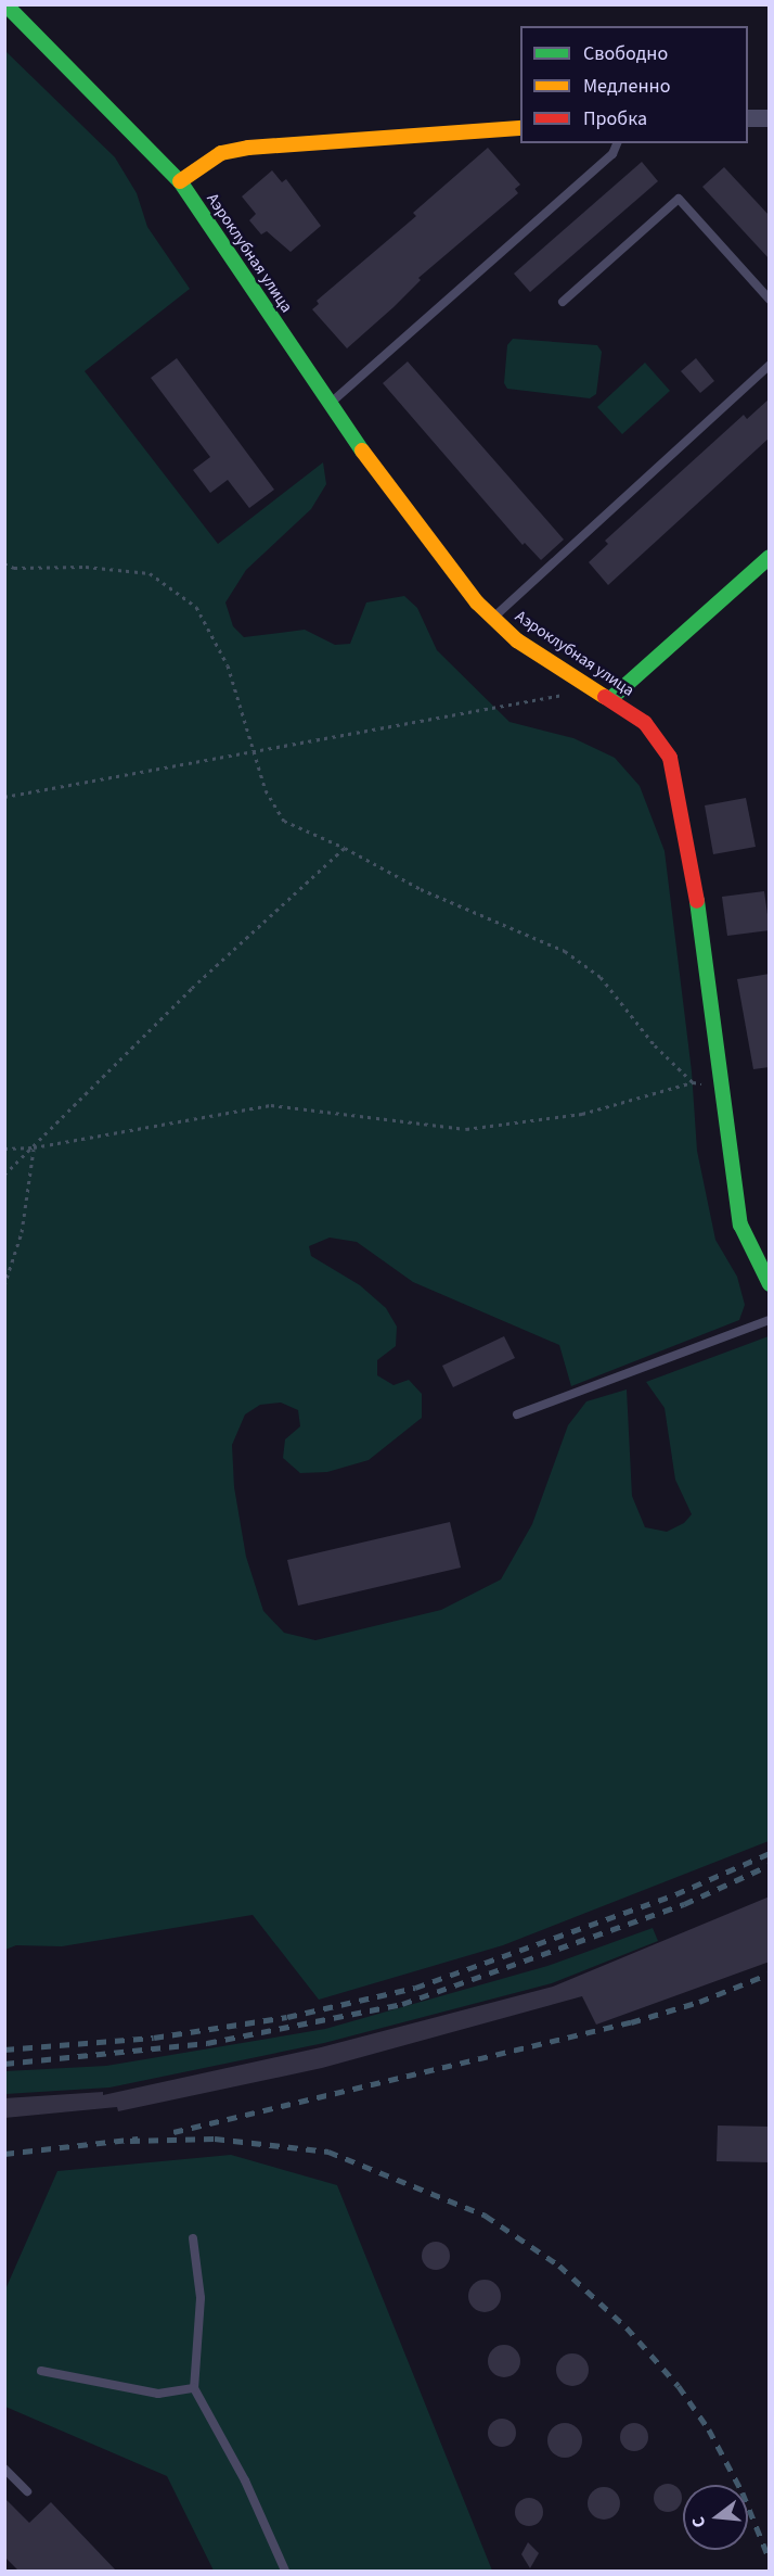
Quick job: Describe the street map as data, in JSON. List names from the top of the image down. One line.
{"streets":{"street":["Аэроклубная улица"]},"legend":["Свободно","Медленно","Пробка"],"north":"left"}
